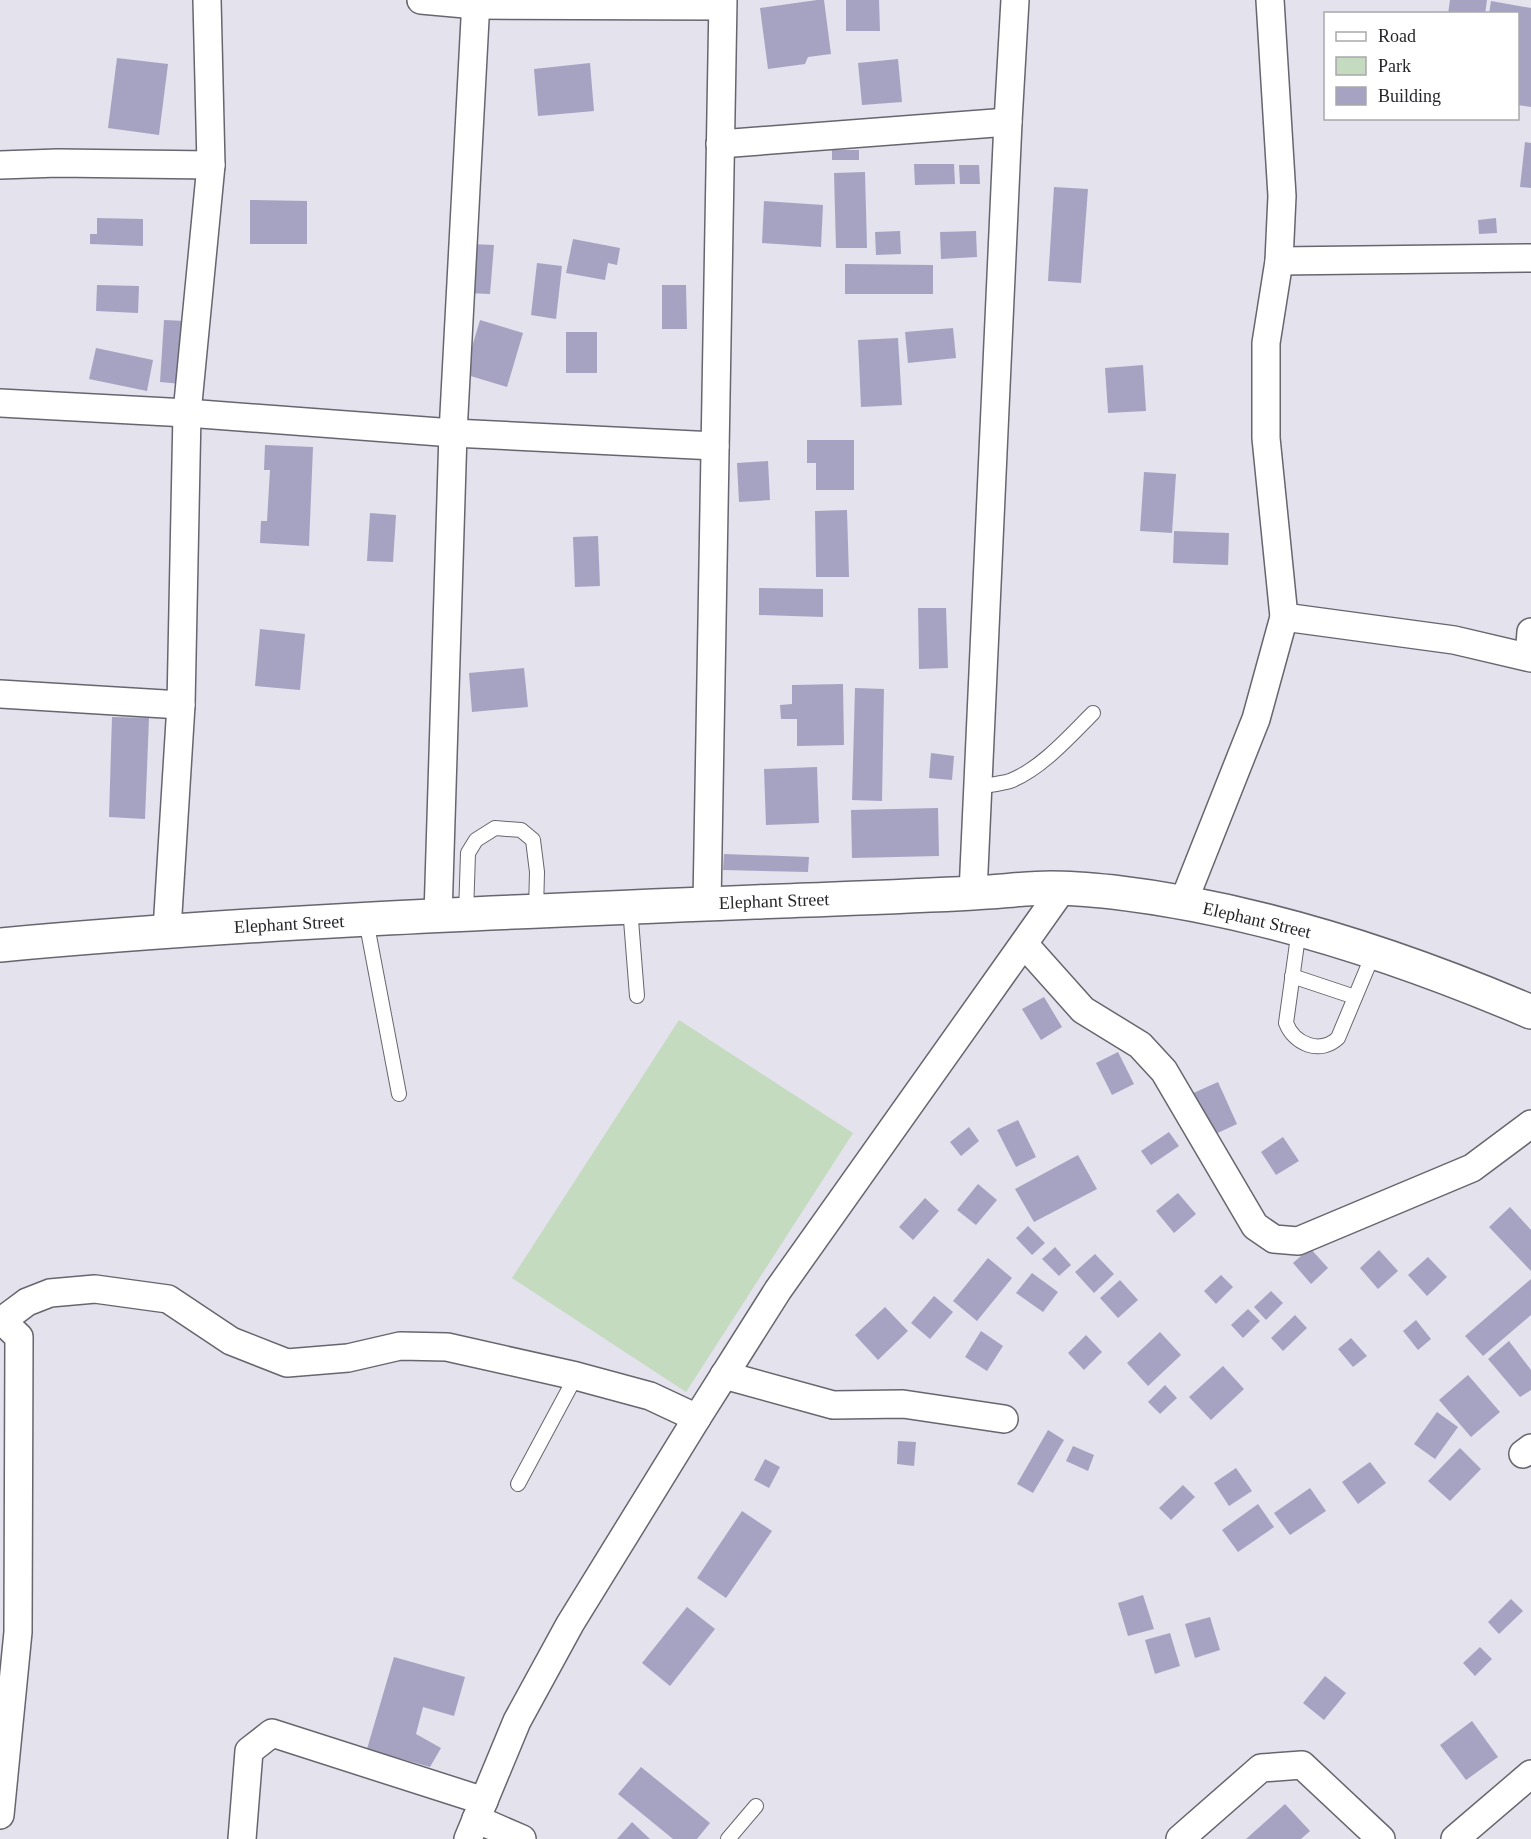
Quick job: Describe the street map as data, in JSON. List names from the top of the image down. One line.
{"streets":{"main road":["Elephant Street"]},"legend":["Road","Park","Building"]}
